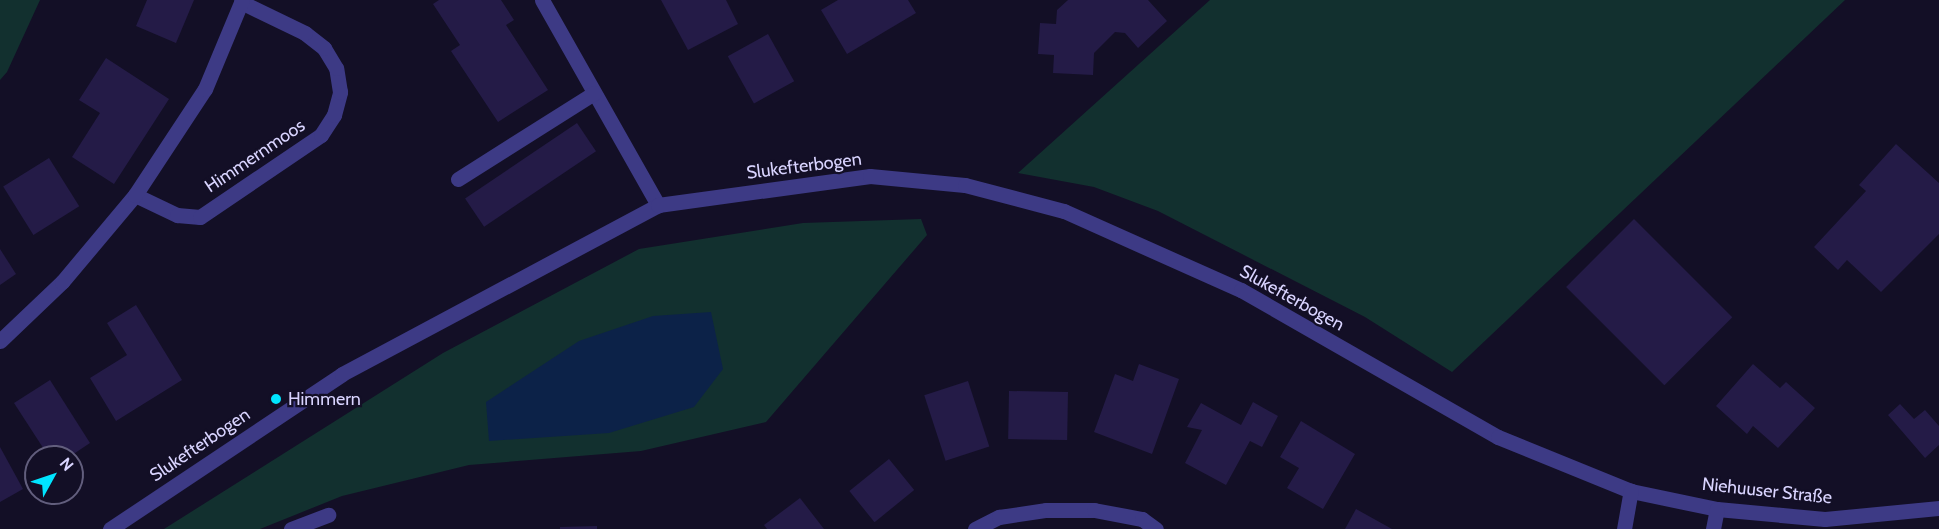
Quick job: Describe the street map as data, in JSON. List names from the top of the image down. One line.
{"streets":{"street":["Himmernmoos","Slukefterbogen","Niehuuser Straße"]},"crossings":[["Slukefterbogen","Niehuuser Straße"]],"places":["Himmern"],"north":"top right"}
